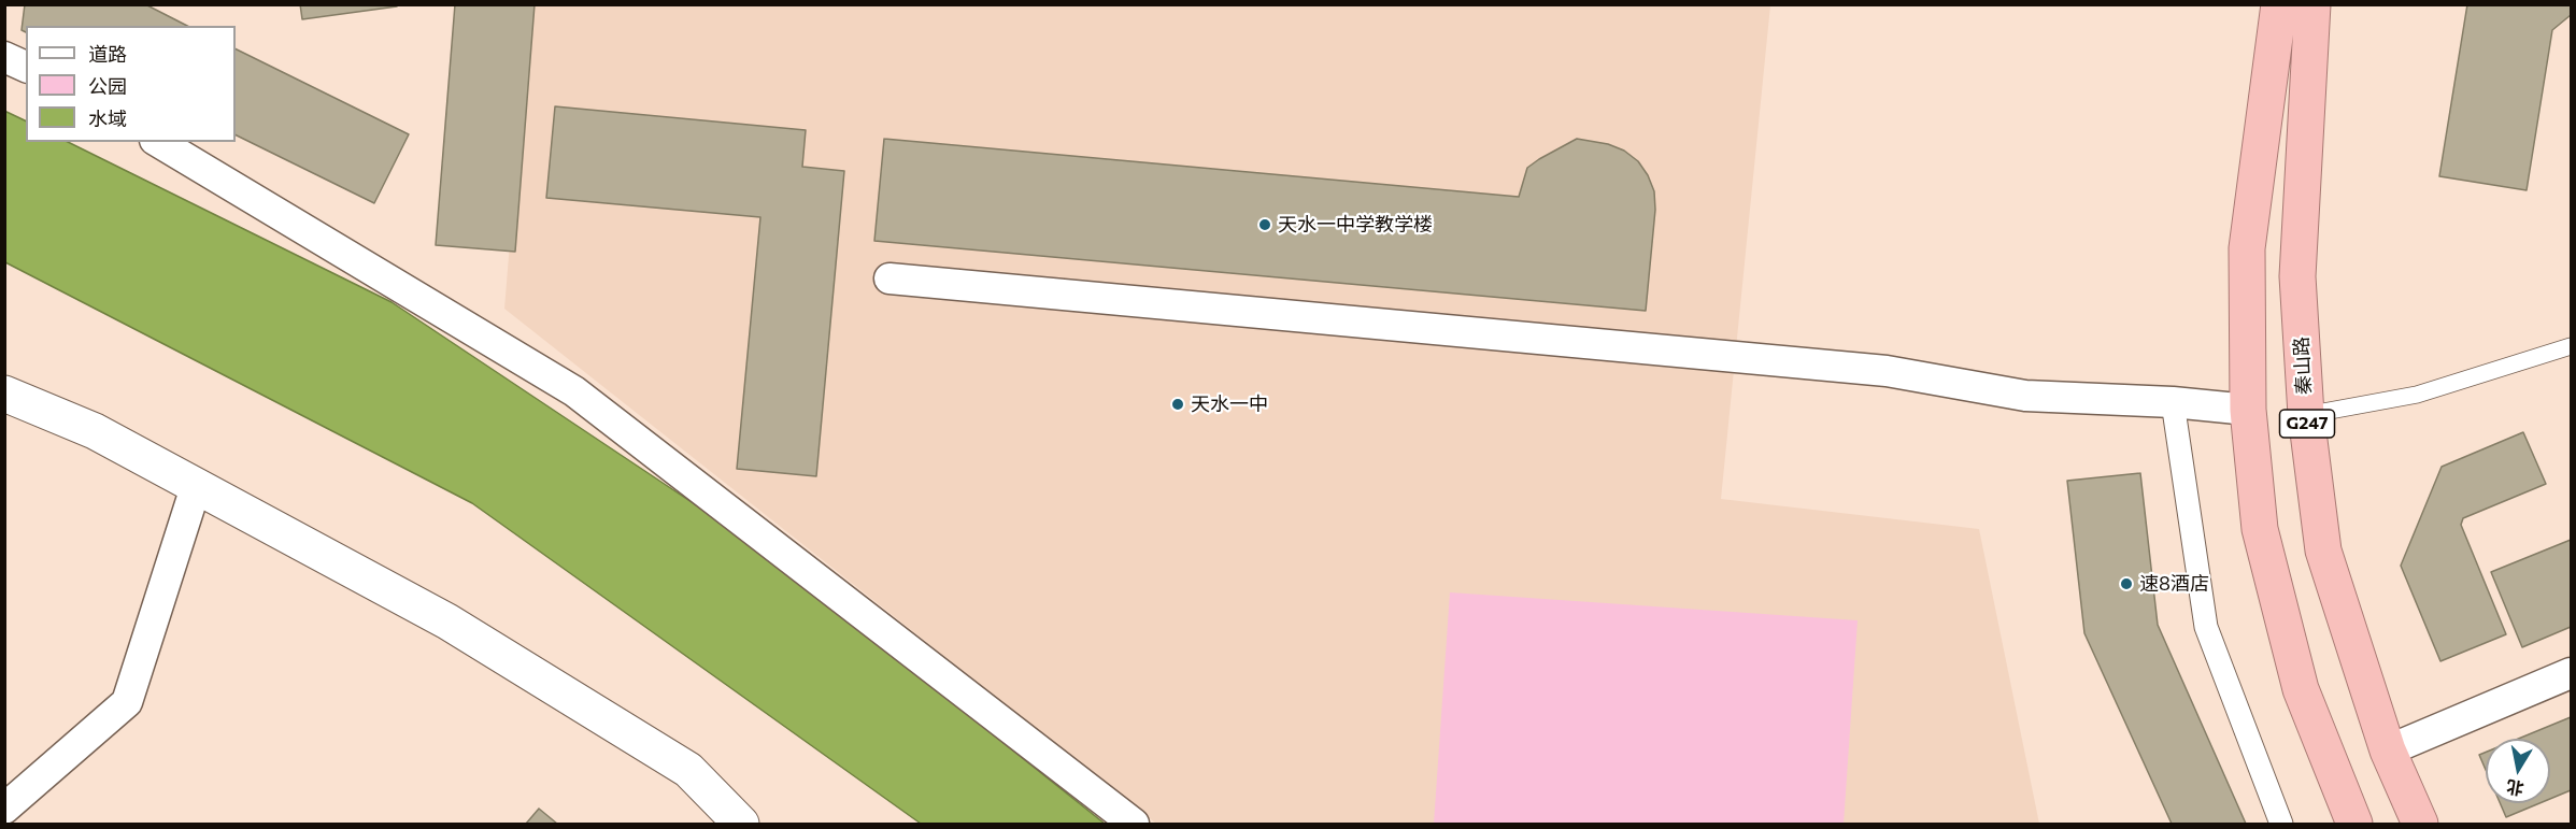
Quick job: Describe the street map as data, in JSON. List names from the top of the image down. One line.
{"streets":{"highway":["秦山路","G247"]},"places":["天水一中学教学楼","天水一中","速8酒店"],"legend":["道路","公园","水域"],"north":"bottom"}
